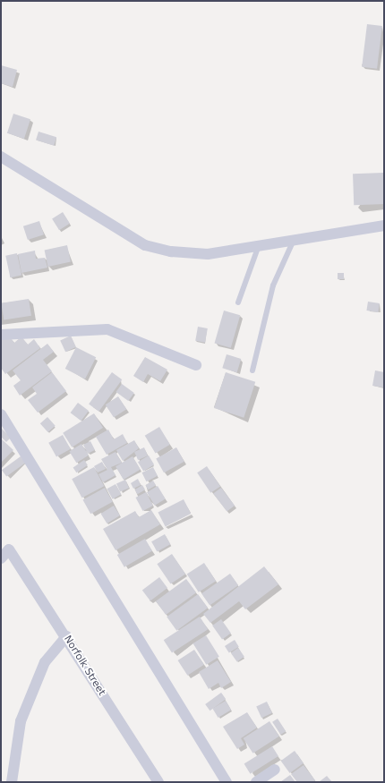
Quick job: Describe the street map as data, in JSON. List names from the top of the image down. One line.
{"streets":{"street":["Norfolk Street"]}}
